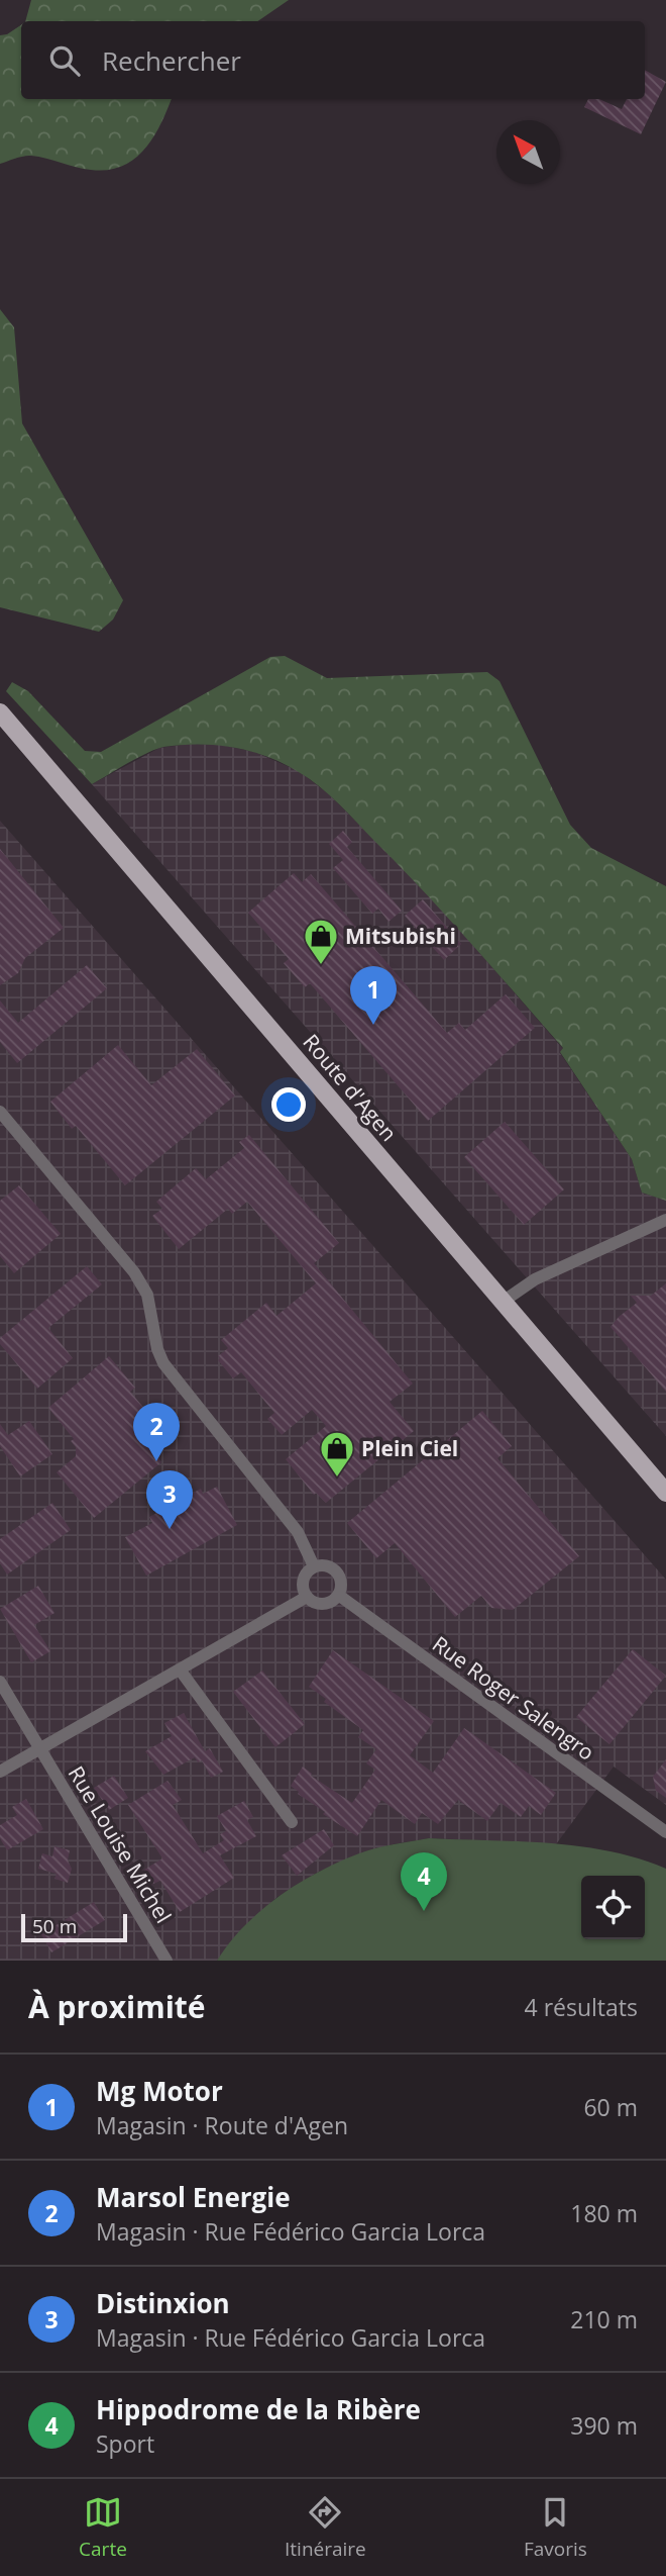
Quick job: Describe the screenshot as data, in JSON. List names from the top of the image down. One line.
{"streets":{"main road":["Route d'Agen"],"street":["Rue Roger Salengro","Rue Louise Michel"]},"places":{"shop":["Mitsubishi","Plein Ciel"]},"scale_bar":"50 m","north":"top left","page":{"search":"Rechercher","pins":["1","2","3","4"],"scale":"50 m","heading":["À proximité","4 résultats"],"list":[{"mark":"1","name":"Mg Motor","note":"Magasin · Route d'Agen","value":"60 m"},{"mark":"2","name":"Marsol Energie","note":"Magasin · Rue Fédérico Garcia Lorca","value":"180 m"},{"mark":"3","name":"Distinxion","note":"Magasin · Rue Fédérico Garcia Lorca","value":"210 m"},{"mark":"4","name":"Hippodrome de la Ribère","note":"Sport","value":"390 m"}],"nav":["Carte","Itinéraire","Favoris"]}}
